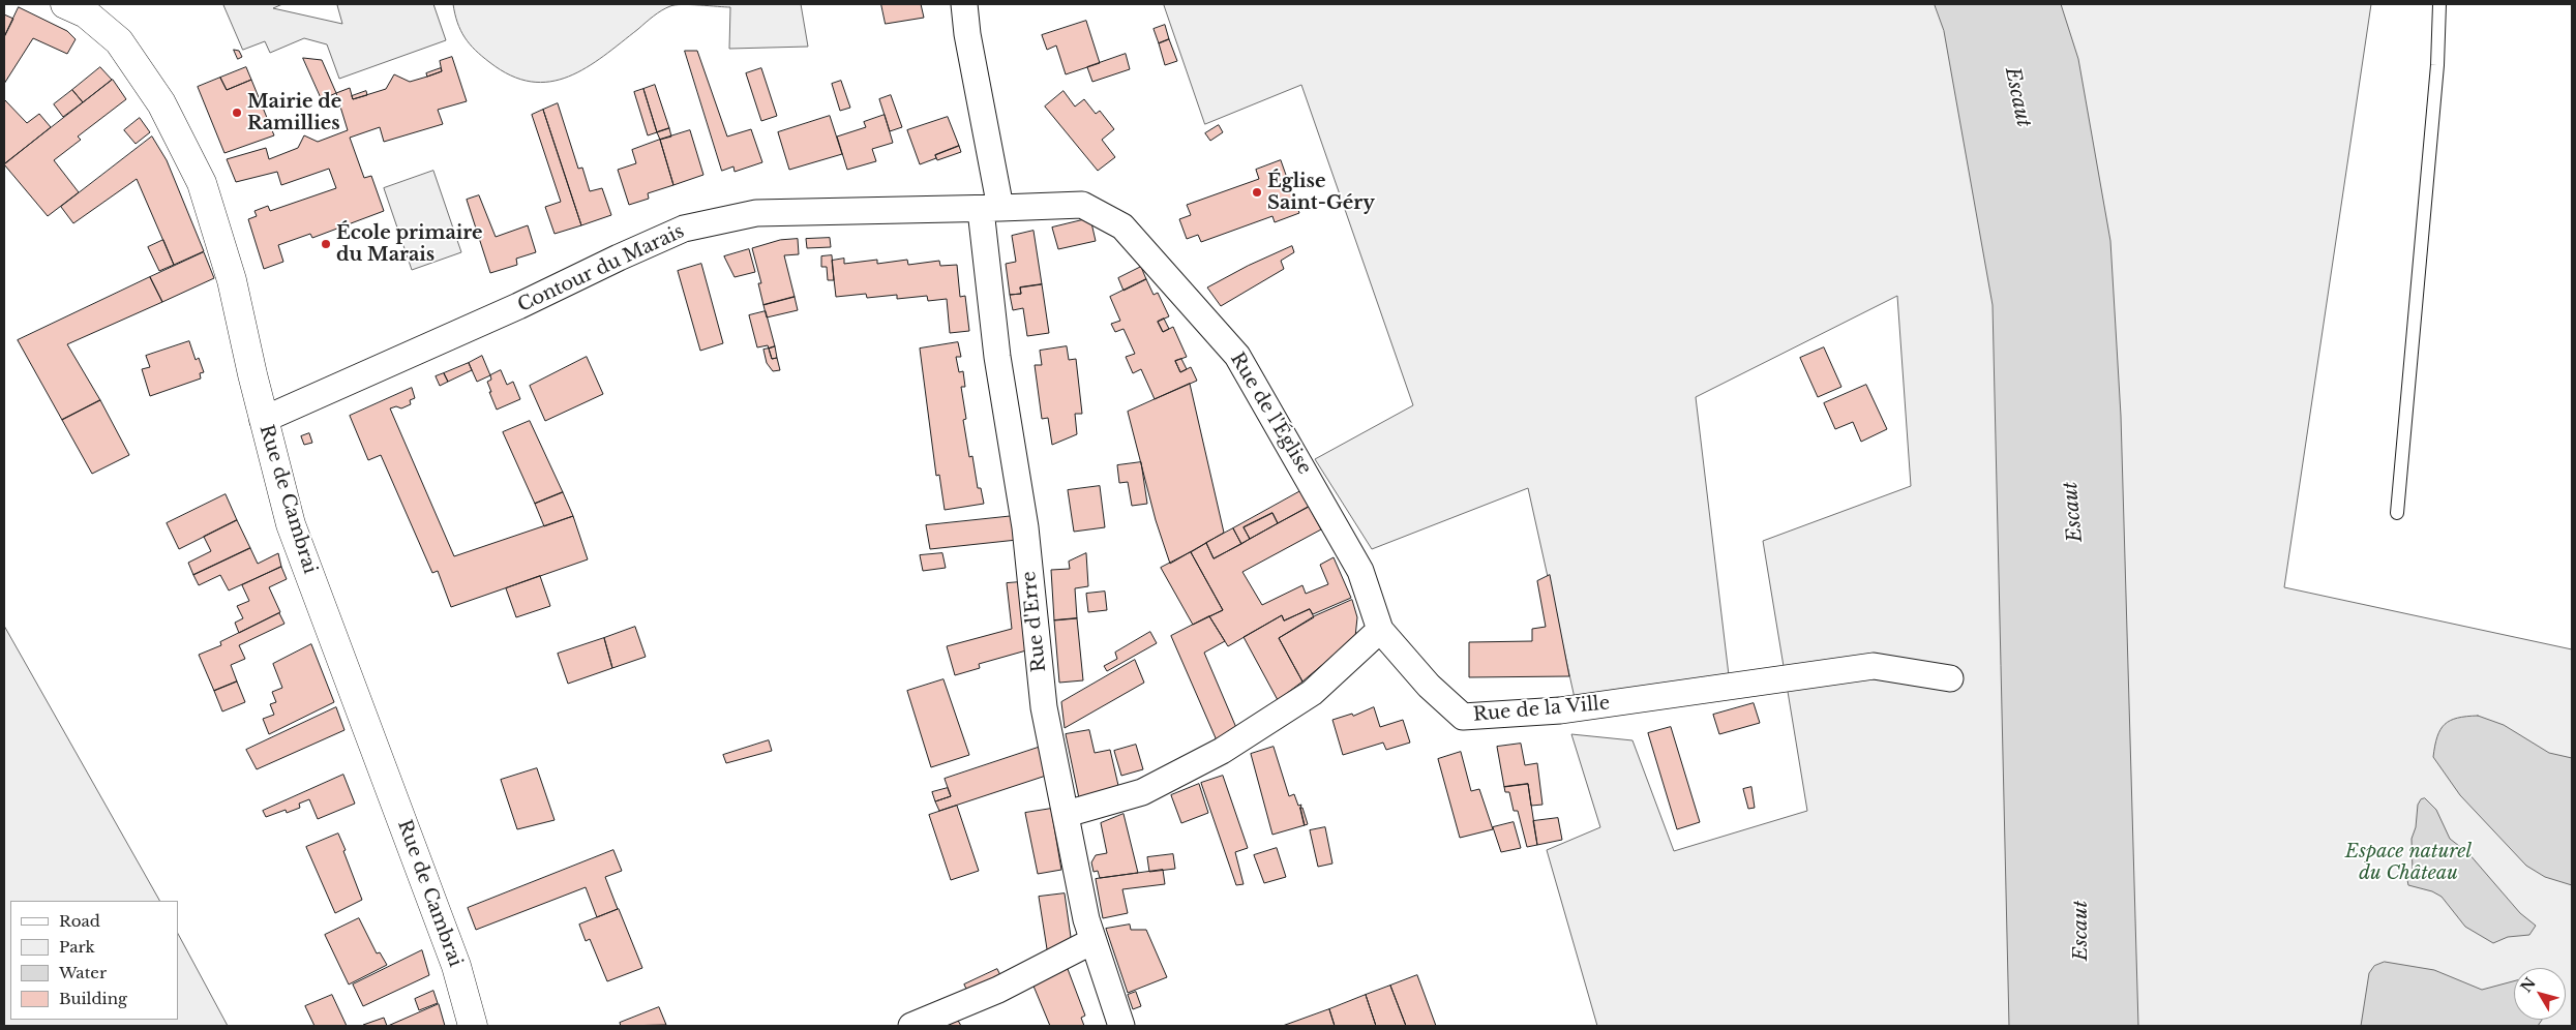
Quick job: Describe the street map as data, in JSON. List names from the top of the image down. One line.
{"streets":{"street":["Contour du Marais","Rue de l'Église","Rue de Cambrai","Rue d'Erre","Rue de la Ville"]},"crossings":[["Contour du Marais","Rue de l'Église"],["Contour du Marais","Rue de Cambrai"],["Contour du Marais","Rue d'Erre"],["Rue de l'Église","Rue d'Erre"],["Rue de l'Église","Rue de la Ville"]],"water":["Escaut"],"parks":["Espace naturel du Château"],"places":["Mairie de Ramillies","Église Saint-Géry","École primaire du Marais"],"legend":["Road","Park","Water","Building"],"north":"top left"}
